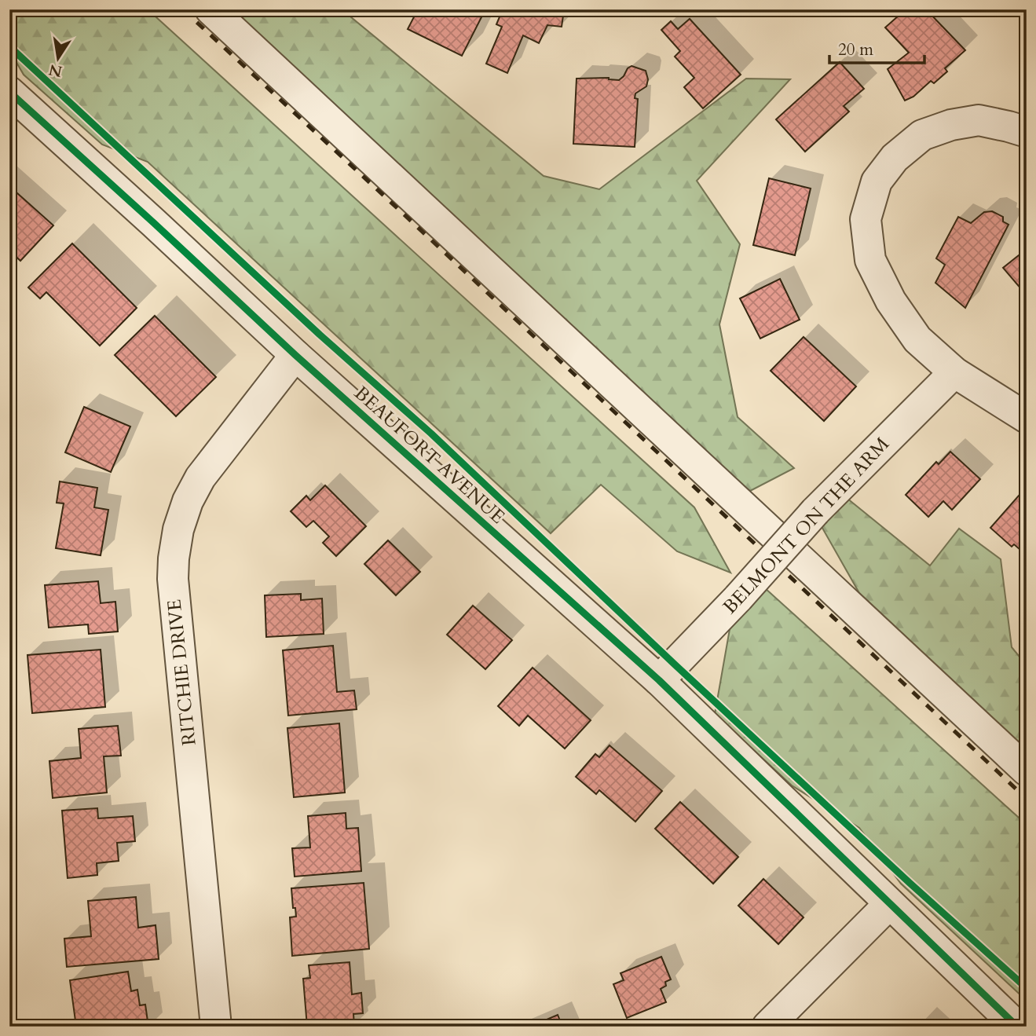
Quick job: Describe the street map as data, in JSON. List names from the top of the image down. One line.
{"streets":{"street":["BEAUFORT AVENUE","BELMONT ON THE ARM","RITCHIE DRIVE"]},"crossings":[["BEAUFORT AVENUE","BELMONT ON THE ARM"],["BEAUFORT AVENUE","RITCHIE DRIVE"]],"scale_bar":"20 m","north":"bottom"}
